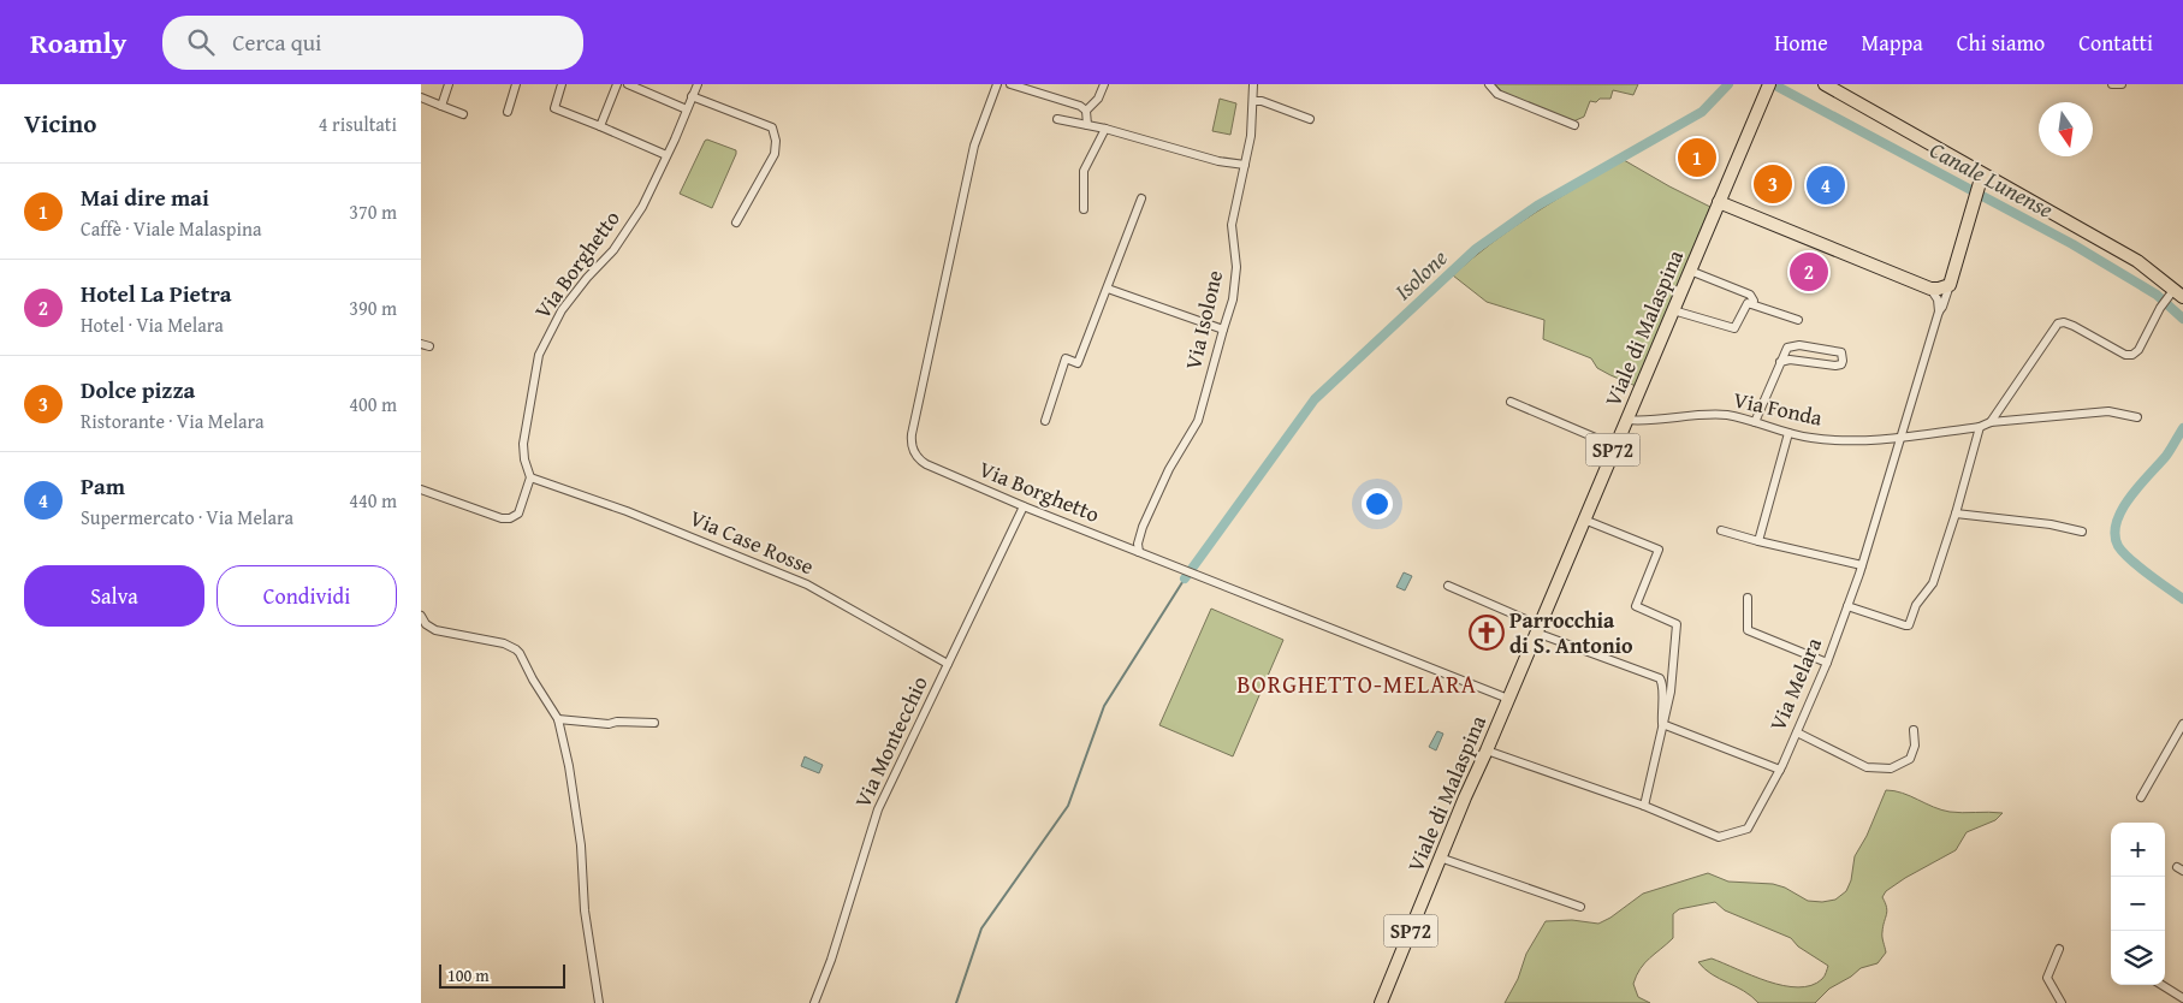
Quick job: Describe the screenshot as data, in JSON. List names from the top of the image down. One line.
{"streets":{"main road":["Viale di Malaspina","SP72","Via Melara"],"street":["Via Borghetto","Via Isolone","Via Fonda","Via Case Rosse","Via Montecchio"]},"crossings":[["Via Borghetto","Via Isolone"],["Via Borghetto","Viale di Malaspina"],["Via Borghetto","Via Case Rosse"],["Via Borghetto","Via Montecchio"],["Viale di Malaspina","Via Fonda"],["Viale di Malaspina","SP72"],["Viale di Malaspina","Via Melara"],["Via Fonda","Via Melara"],["Via Case Rosse","Via Montecchio"]],"districts":["BORGHETTO-MELARA"],"water":["Canale Lunense","Isolone"],"places":{"church":["Parrocchia di S. Antonio"]},"scale_bar":"100 m","north":"bottom","page":{"header":"Roamly","search":"Cerca qui","nav":["Home","Mappa","Chi siamo","Contatti"],"heading":["Vicino","4 risultati"],"pins":["1","3","4","2"],"list":[{"mark":"1","name":"Mai dire mai","note":"Caffè · Viale Malaspina","value":"370 m"},{"mark":"2","name":"Hotel La Pietra","note":"Hotel · Via Melara","value":"390 m"},{"mark":"3","name":"Dolce pizza","note":"Ristorante · Via Melara","value":"400 m"},{"mark":"4","name":"Pam","note":"Supermercato · Via Melara","value":"440 m"}],"buttons":["Salva","Condividi"],"map_buttons":["+","−"],"scale":"100 m"}}
